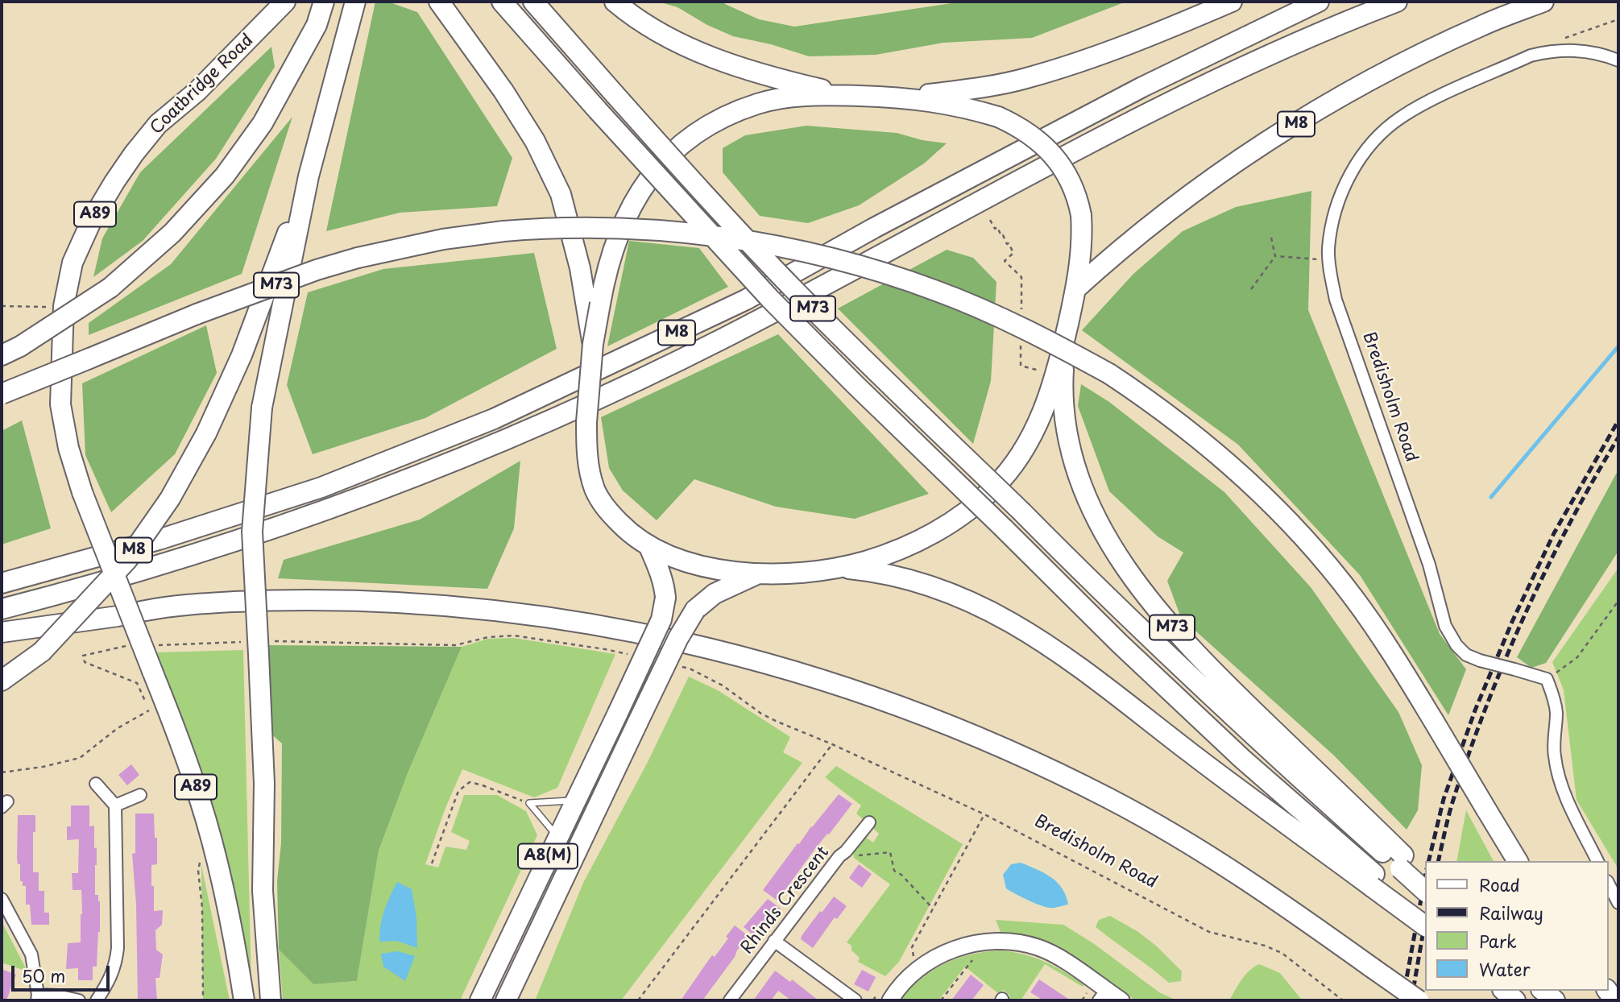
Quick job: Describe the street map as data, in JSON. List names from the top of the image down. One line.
{"streets":{"highway":["Coatbridge Road","M8","A89","M73","A8(M)"],"street":["Bredisholm Road","Rhinds Crescent"]},"legend":["Road","Railway","Park","Water"],"scale_bar":"50 m"}
